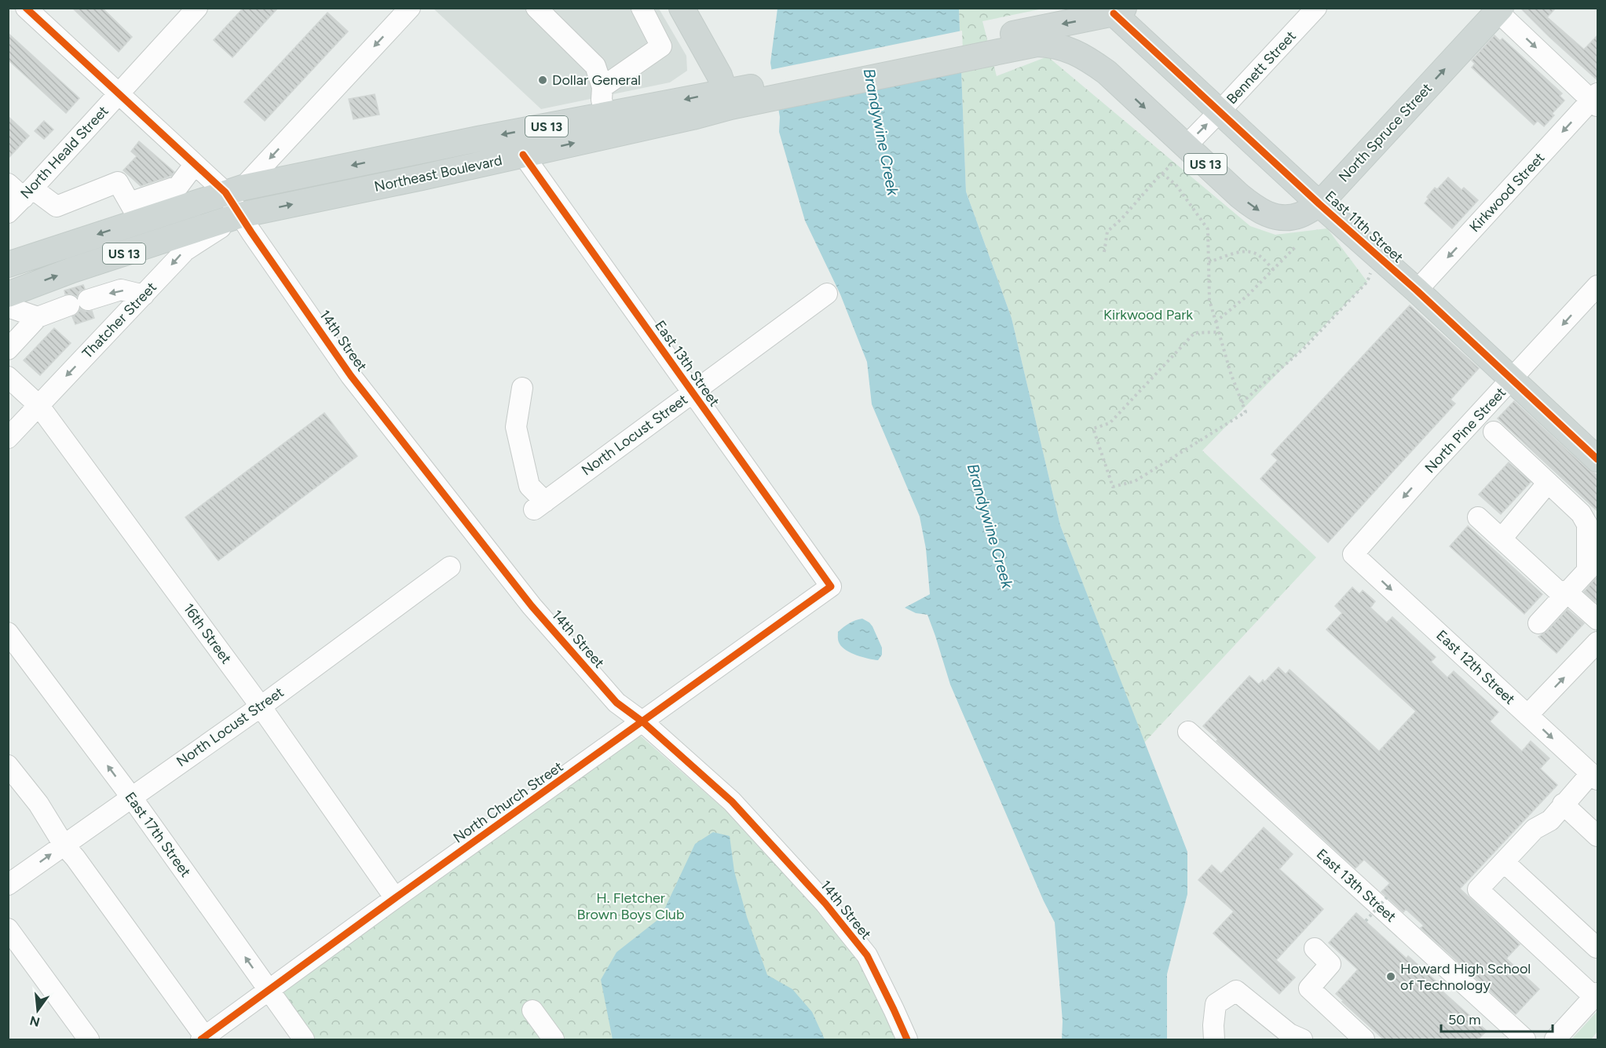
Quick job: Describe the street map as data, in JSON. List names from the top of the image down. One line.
{"streets":{"main road":["US 13","North Spruce Street","Northeast Boulevard","East 11th Street"],"street":["Bennett Street","North Heald Street","Kirkwood Street","Thatcher Street","14th Street","East 13th Street","North Pine Street","North Locust Street","16th Street","East 12th Street","North Church Street","East 17th Street"]},"crossings":[["Bennett Street","North Spruce Street"],["Bennett Street","East 11th Street"],["US 13","North Spruce Street"],["US 13","Northeast Boulevard"],["US 13","East 11th Street"],["North Spruce Street","Northeast Boulevard"],["North Spruce Street","East 11th Street"],["North Heald Street","14th Street"],["Northeast Boulevard","Thatcher Street"],["Northeast Boulevard","14th Street"],["Northeast Boulevard","East 13th Street"],["Kirkwood Street","East 11th Street"],["East 11th Street","North Pine Street"],["Thatcher Street","14th Street"],["Thatcher Street","16th Street"],["14th Street","North Church Street"],["East 13th Street","North Locust Street"],["East 13th Street","North Church Street"],["North Pine Street","East 12th Street"],["North Locust Street","16th Street"],["North Locust Street","East 17th Street"],["16th Street","North Church Street"],["North Church Street","East 17th Street"]],"one_way":["Kirkwood Street","Thatcher Street","North Pine Street"],"water":["Brandywine Creek"],"parks":["Kirkwood Park","H. Fletcher Brown Boys Club"],"places":["Dollar General","Howard High School of Technology"],"scale_bar":"50 m","north":"bottom"}
